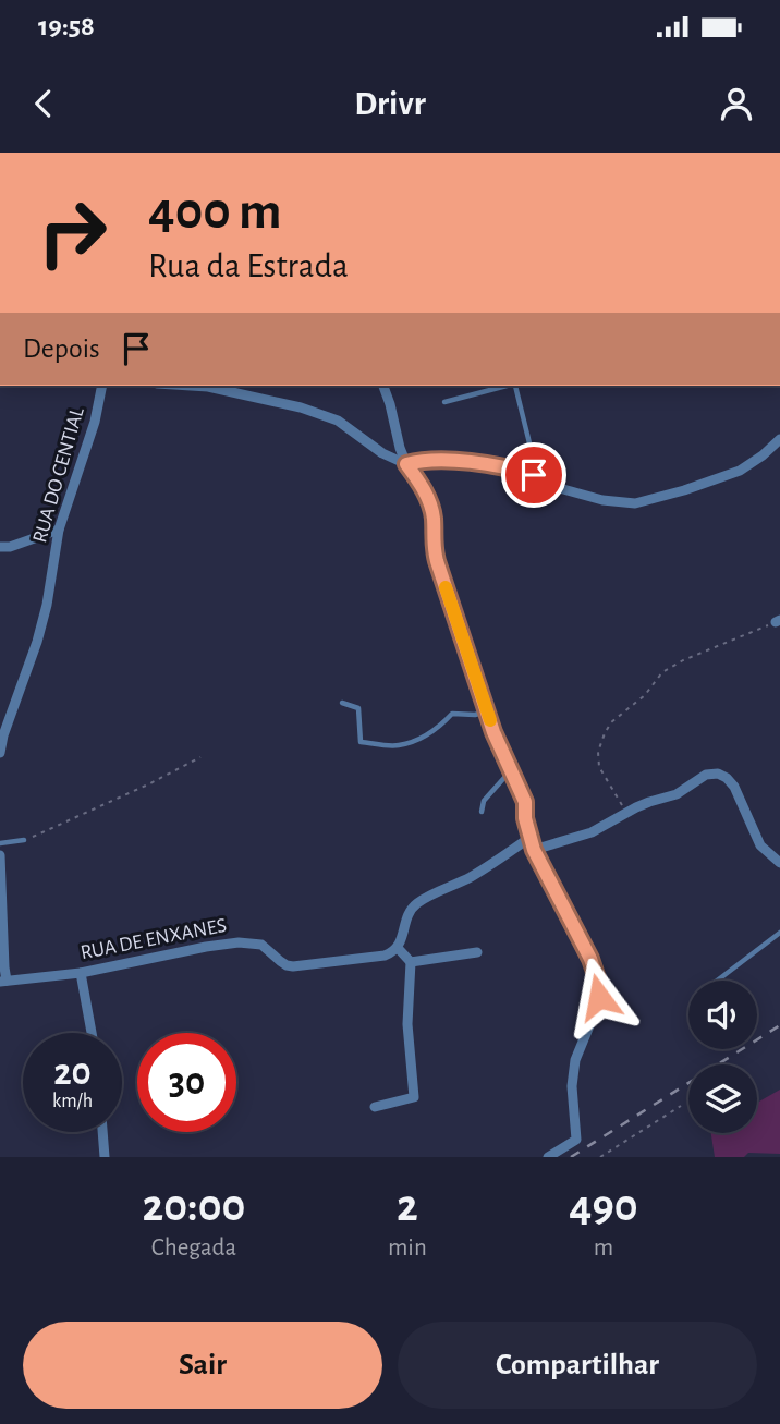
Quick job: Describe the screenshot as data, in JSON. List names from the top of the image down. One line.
{"streets":{"street":["RUA DO CENTIAL","RUA DE ENXANES"]},"page":{"status":"19:58","header":"Drivr","turn":["400 m","Rua da Estrada"],"then":"Depois","speed":"20 km/h","limit":"30","eta":["20:00","Chegada","2","min","490","m"],"buttons":["Sair","Compartilhar"]}}
